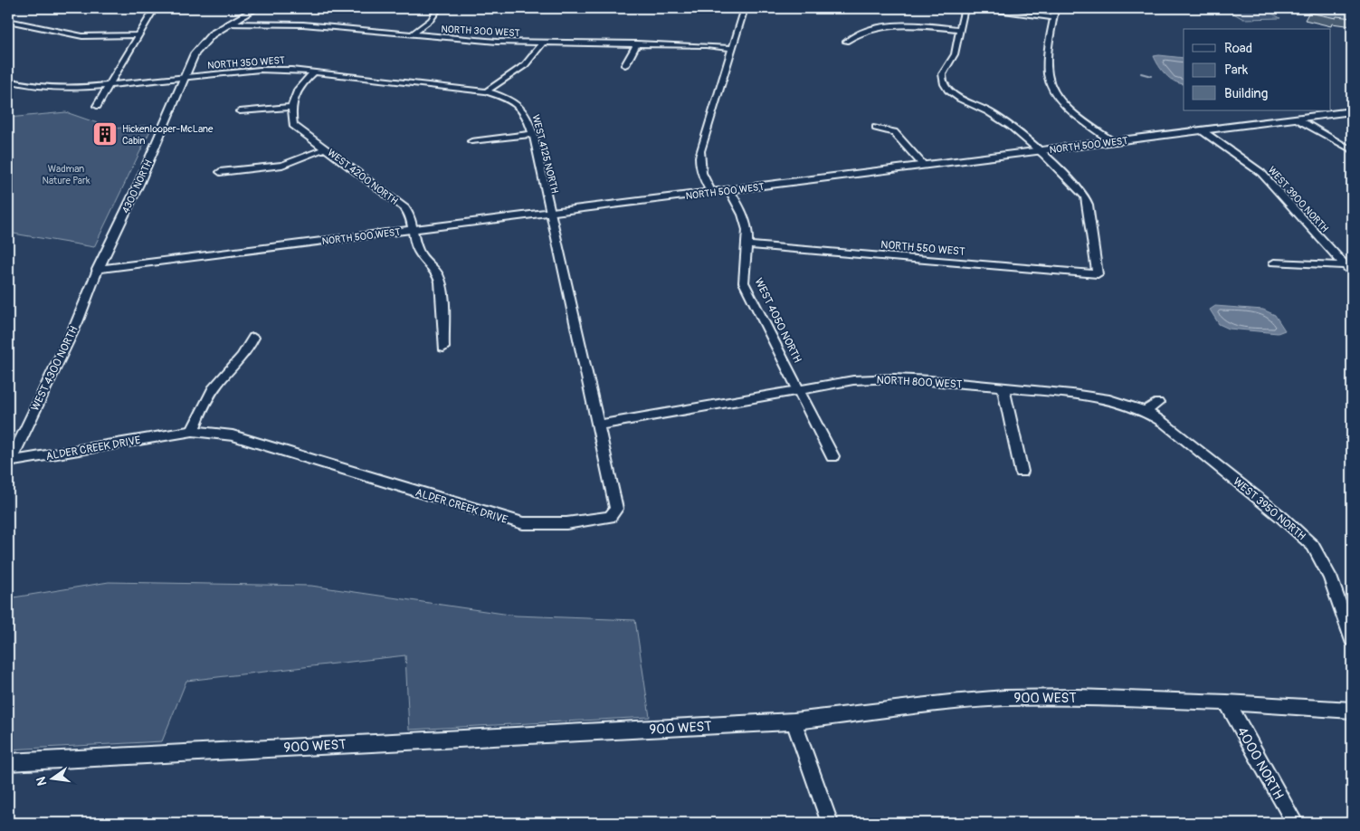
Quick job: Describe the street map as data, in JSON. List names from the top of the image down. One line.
{"streets":{"street":["NORTH 300 WEST","NORTH 350 WEST","NORTH 500 WEST","WEST 4125 NORTH","WEST 4200 NORTH","4300 NORTH","WEST 3900 NORTH","NORTH 550 WEST","WEST 4050 NORTH","WEST 4300 NORTH","NORTH 800 WEST","ALDER CREEK DRIVE","WEST 3950 NORTH","900 WEST","4000 NORTH"]},"crossings":[["NORTH 300 WEST","4300 NORTH"],["NORTH 350 WEST","WEST 4125 NORTH"],["NORTH 350 WEST","WEST 4200 NORTH"],["NORTH 350 WEST","4300 NORTH"],["NORTH 500 WEST","WEST 4125 NORTH"],["NORTH 500 WEST","WEST 4200 NORTH"],["NORTH 500 WEST","4300 NORTH"],["NORTH 500 WEST","WEST 3900 NORTH"],["NORTH 500 WEST","NORTH 550 WEST"],["NORTH 500 WEST","WEST 4050 NORTH"],["NORTH 500 WEST","WEST 4300 NORTH"],["NORTH 500 WEST","ALDER CREEK DRIVE"],["WEST 4125 NORTH","ALDER CREEK DRIVE"],["4300 NORTH","WEST 4300 NORTH"],["NORTH 550 WEST","WEST 4050 NORTH"],["WEST 4050 NORTH","NORTH 800 WEST"],["WEST 4300 NORTH","ALDER CREEK DRIVE"],["NORTH 800 WEST","ALDER CREEK DRIVE"],["NORTH 800 WEST","WEST 3950 NORTH"],["900 WEST","4000 NORTH"]],"parks":["Wadman Nature Park"],"places":{"building":["Hickenlooper-McLane Cabin"]},"legend":["Road","Park","Building"],"north":"left"}
